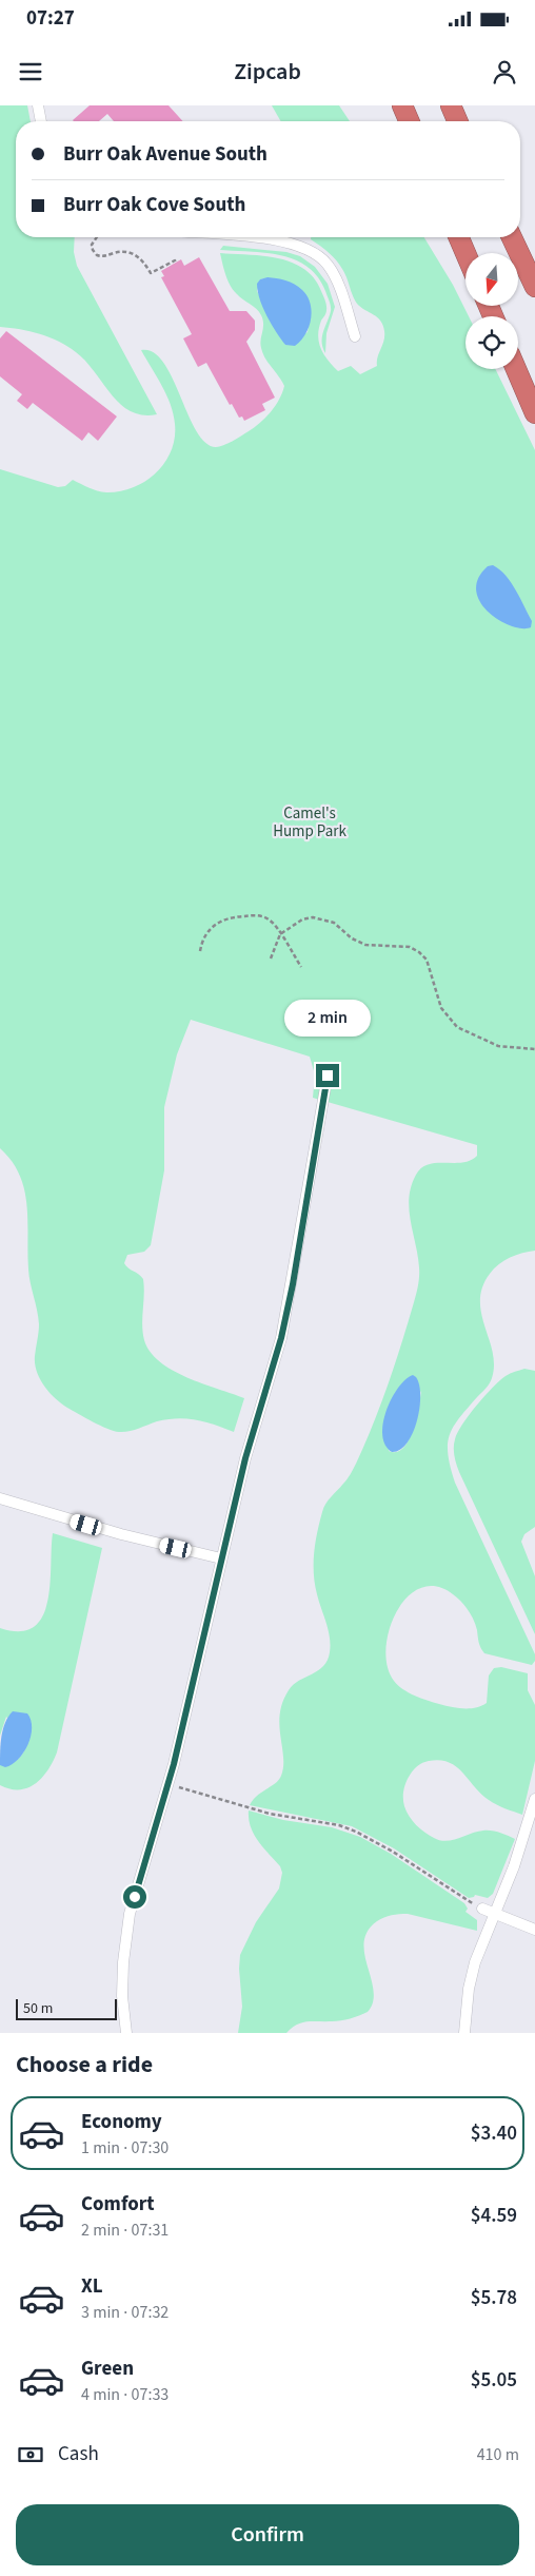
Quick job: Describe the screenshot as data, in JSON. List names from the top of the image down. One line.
{"parks":["Camel's Hump Park"],"scale_bar":"50 m","north":"bottom","page":{"status":"07:27","header":"Zipcab","banner":["Burr Oak Avenue South","Burr Oak Cove South"],"bubble":"2 min","scale":"50 m","heading":"Choose a ride","list":[{"name":"Economy","note":"1 min · 07:30","value":"$3.40"},{"name":"Comfort","note":"2 min · 07:31","value":"$4.59"},{"name":"XL","note":"3 min · 07:32","value":"$5.78"},{"name":"Green","note":"4 min · 07:33","value":"$5.05"}],"pay":["Cash","410 m"],"buttons":"Confirm"}}
